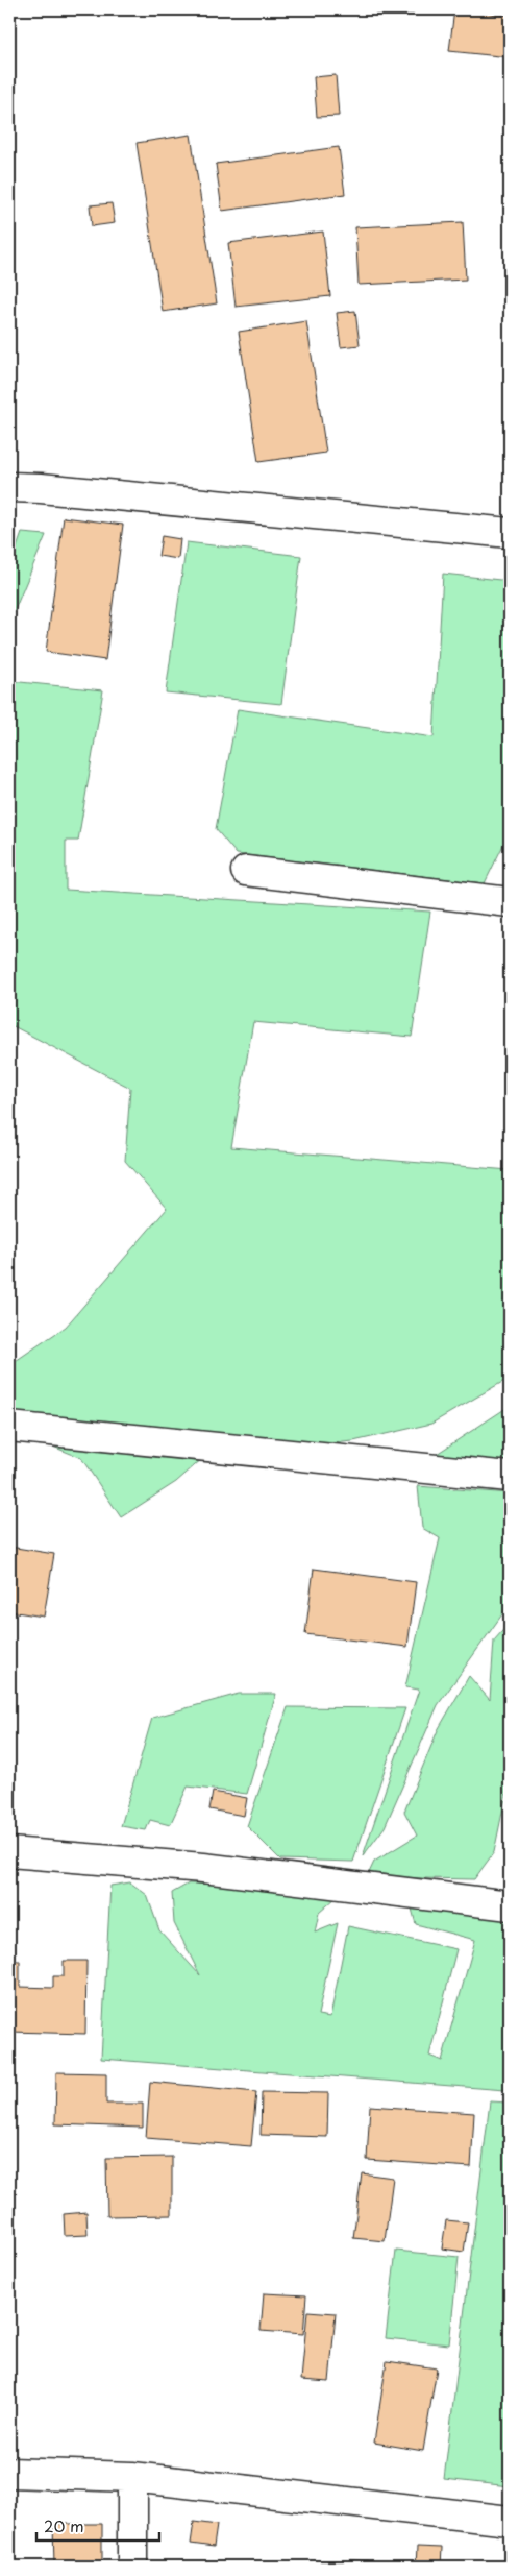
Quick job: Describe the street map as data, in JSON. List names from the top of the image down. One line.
{"scale_bar":"20 m"}
